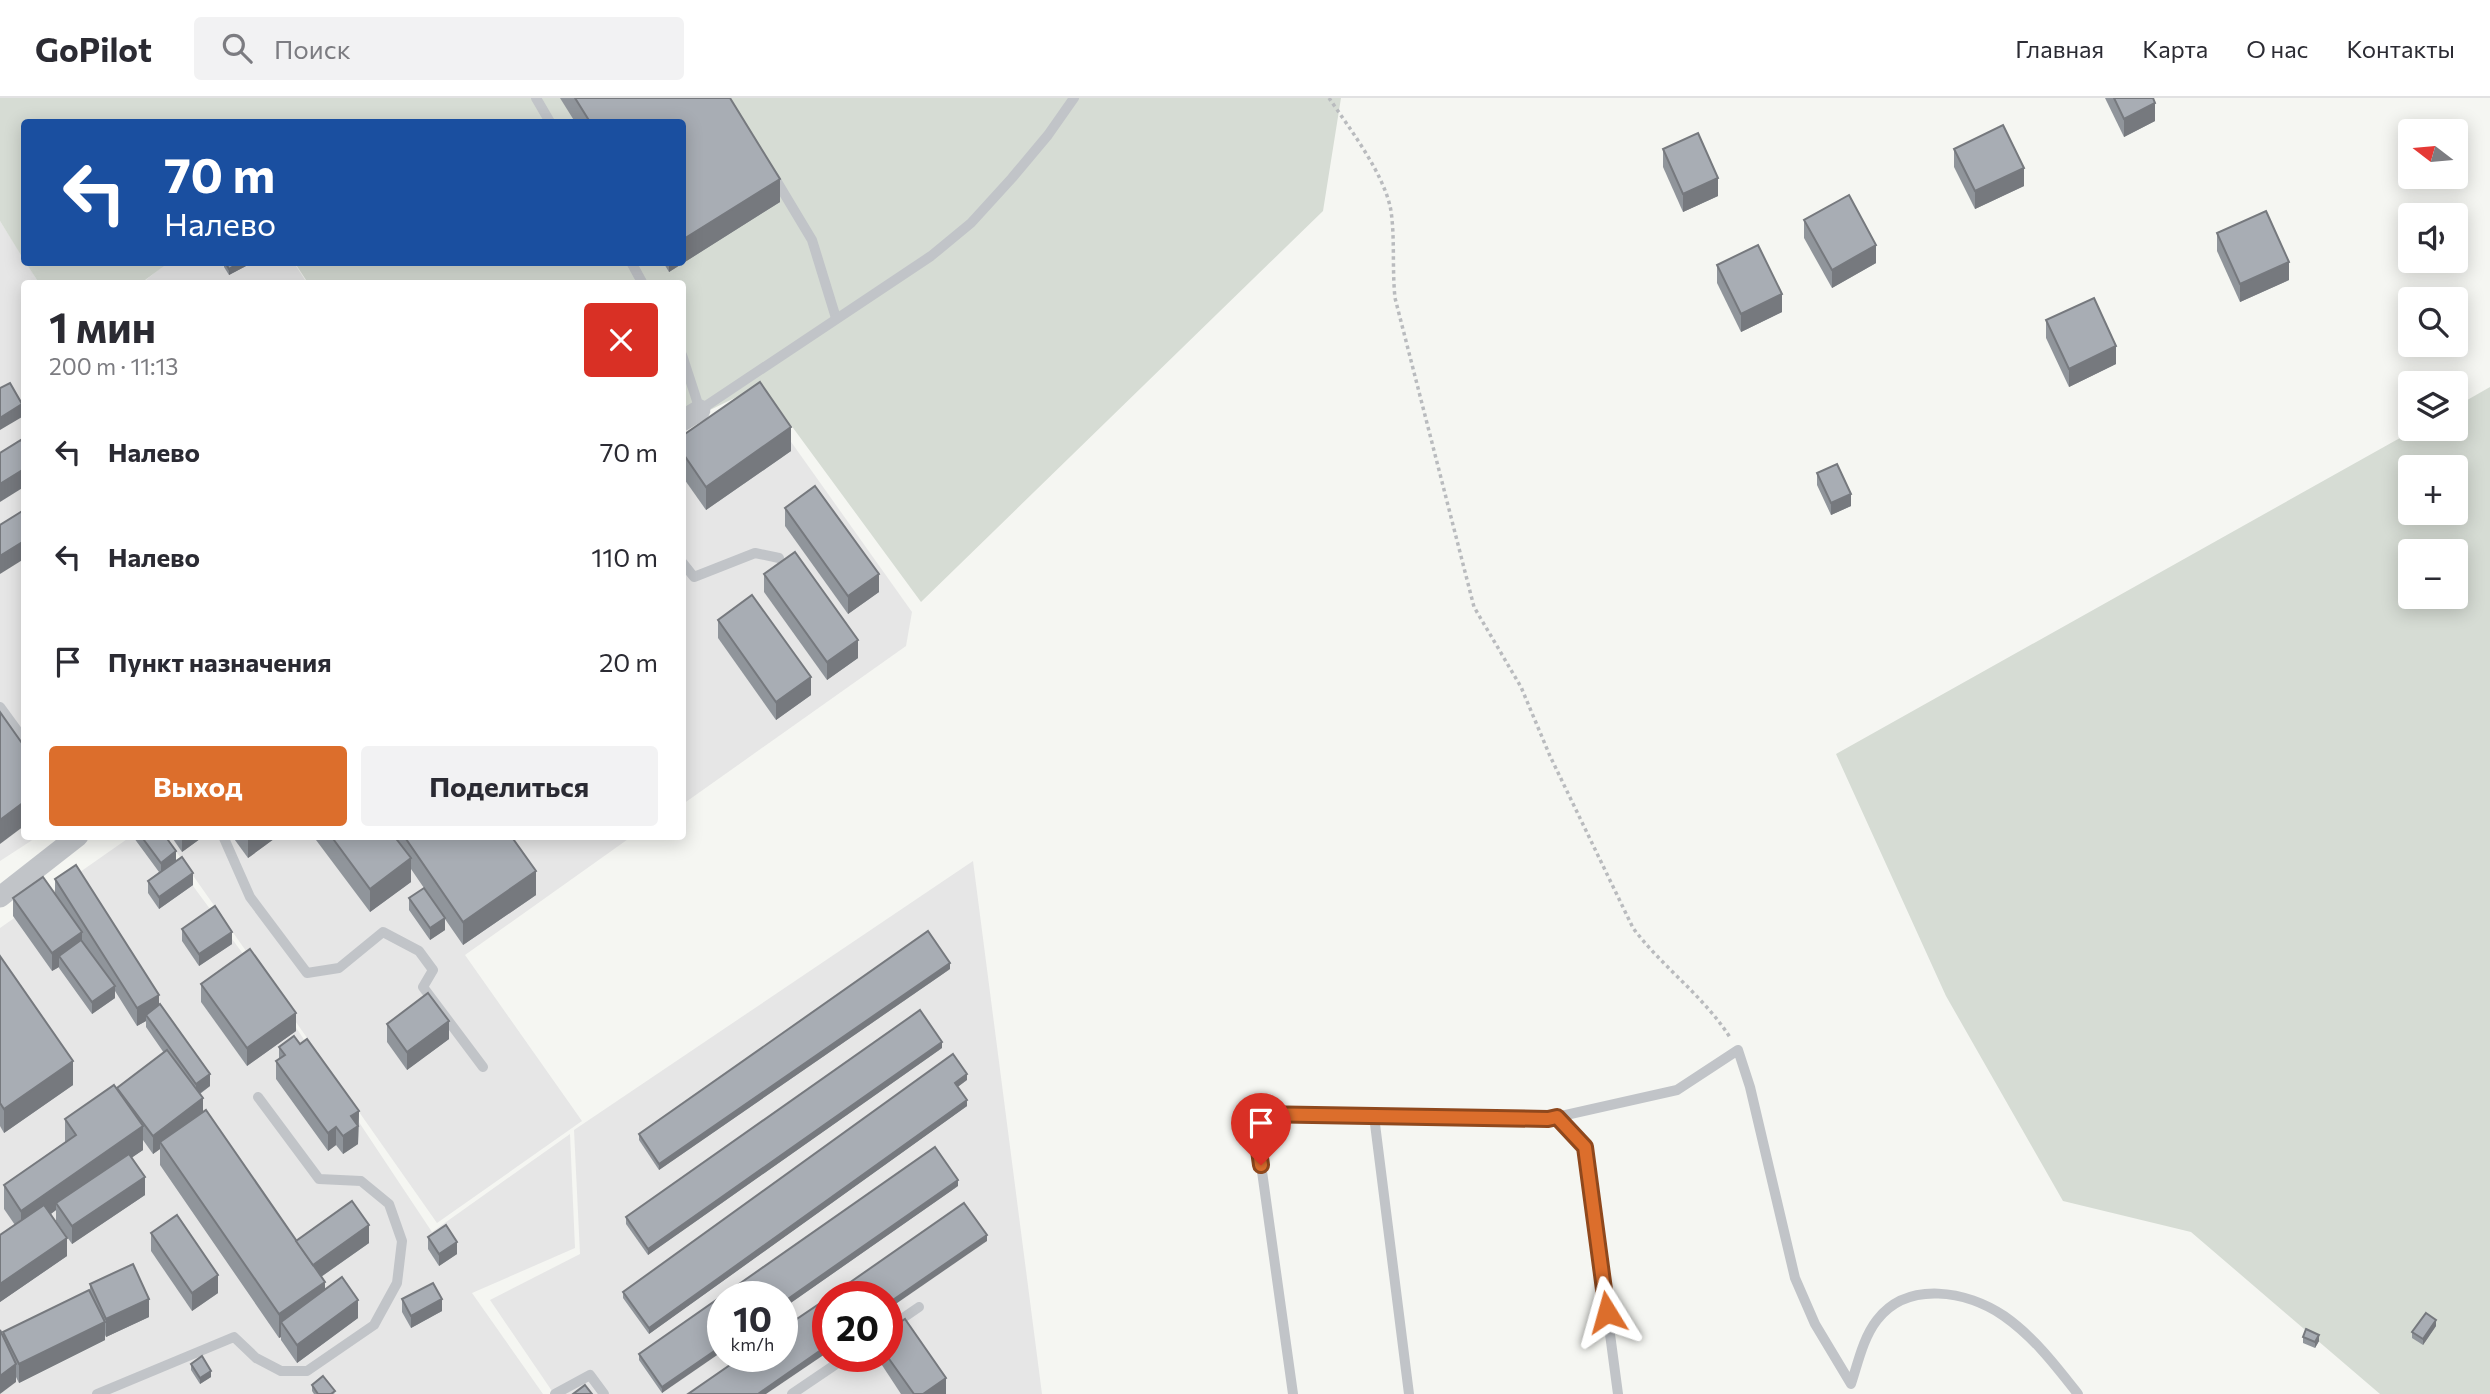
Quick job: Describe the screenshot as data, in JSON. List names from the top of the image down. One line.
{"north":"left","page":{"header":"GoPilot","search":"Поиск","nav":["Главная","Карта","О нас","Контакты"],"map_buttons":["+","−"],"turn":["70 m","Налево"],"heading":["1 мин","200 m · 11:13"],"list":[{"name":"Налево","value":"70 m"},{"name":"Налево","value":"110 m"},{"name":"Пункт назначения","value":"20 m"}],"buttons":["Выход","Поделиться"],"speed":"10 km/h","limit":"20"}}
